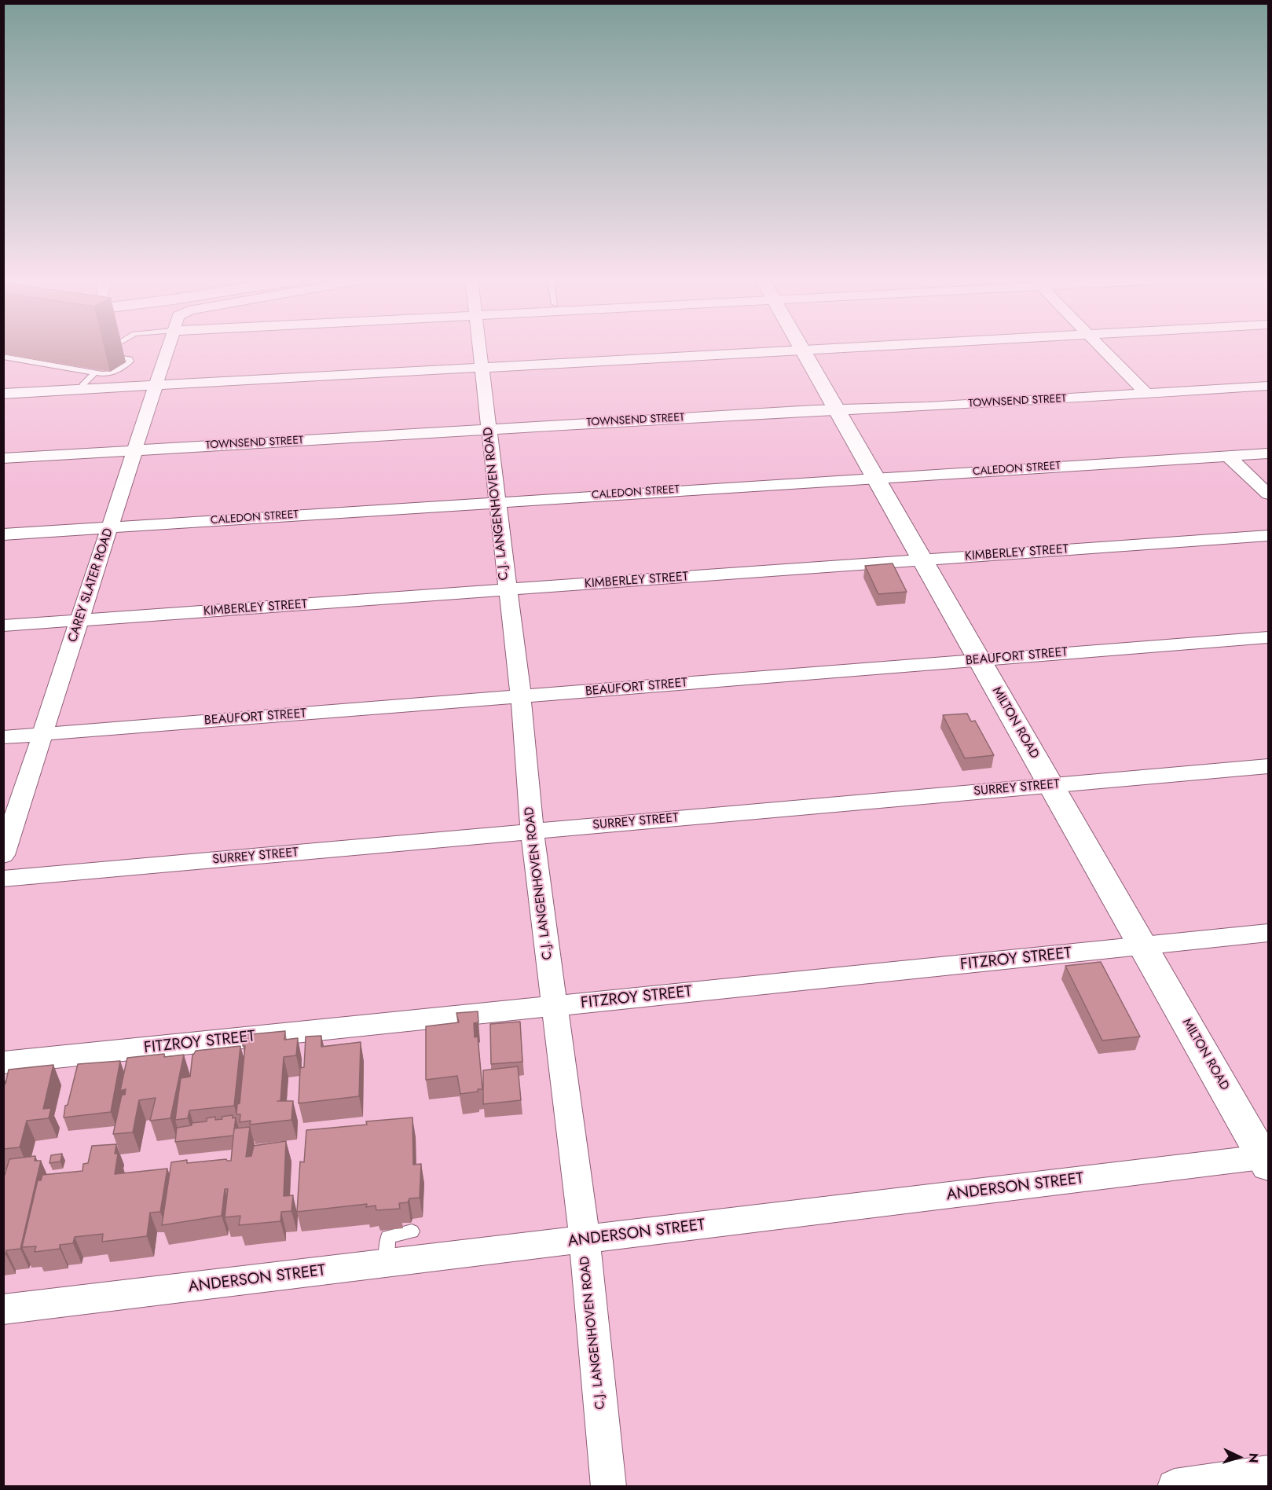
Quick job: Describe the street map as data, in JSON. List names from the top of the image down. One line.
{"streets":{"main road":["MILTON ROAD"],"street":["TOWNSEND STREET","CALEDON STREET","C.J. LANGENHOVEN ROAD","KIMBERLEY STREET","CAREY SLATER ROAD","BEAUFORT STREET","SURREY STREET","FITZROY STREET","ANDERSON STREET"]},"crossings":[["TOWNSEND STREET","C.J. LANGENHOVEN ROAD"],["TOWNSEND STREET","CAREY SLATER ROAD"],["TOWNSEND STREET","MILTON ROAD"],["CALEDON STREET","C.J. LANGENHOVEN ROAD"],["CALEDON STREET","CAREY SLATER ROAD"],["CALEDON STREET","MILTON ROAD"],["C.J. LANGENHOVEN ROAD","KIMBERLEY STREET"],["C.J. LANGENHOVEN ROAD","BEAUFORT STREET"],["C.J. LANGENHOVEN ROAD","SURREY STREET"],["C.J. LANGENHOVEN ROAD","FITZROY STREET"],["C.J. LANGENHOVEN ROAD","ANDERSON STREET"],["KIMBERLEY STREET","CAREY SLATER ROAD"],["KIMBERLEY STREET","MILTON ROAD"],["CAREY SLATER ROAD","BEAUFORT STREET"],["BEAUFORT STREET","MILTON ROAD"],["MILTON ROAD","SURREY STREET"],["MILTON ROAD","FITZROY STREET"],["MILTON ROAD","ANDERSON STREET"]],"north":"right"}
